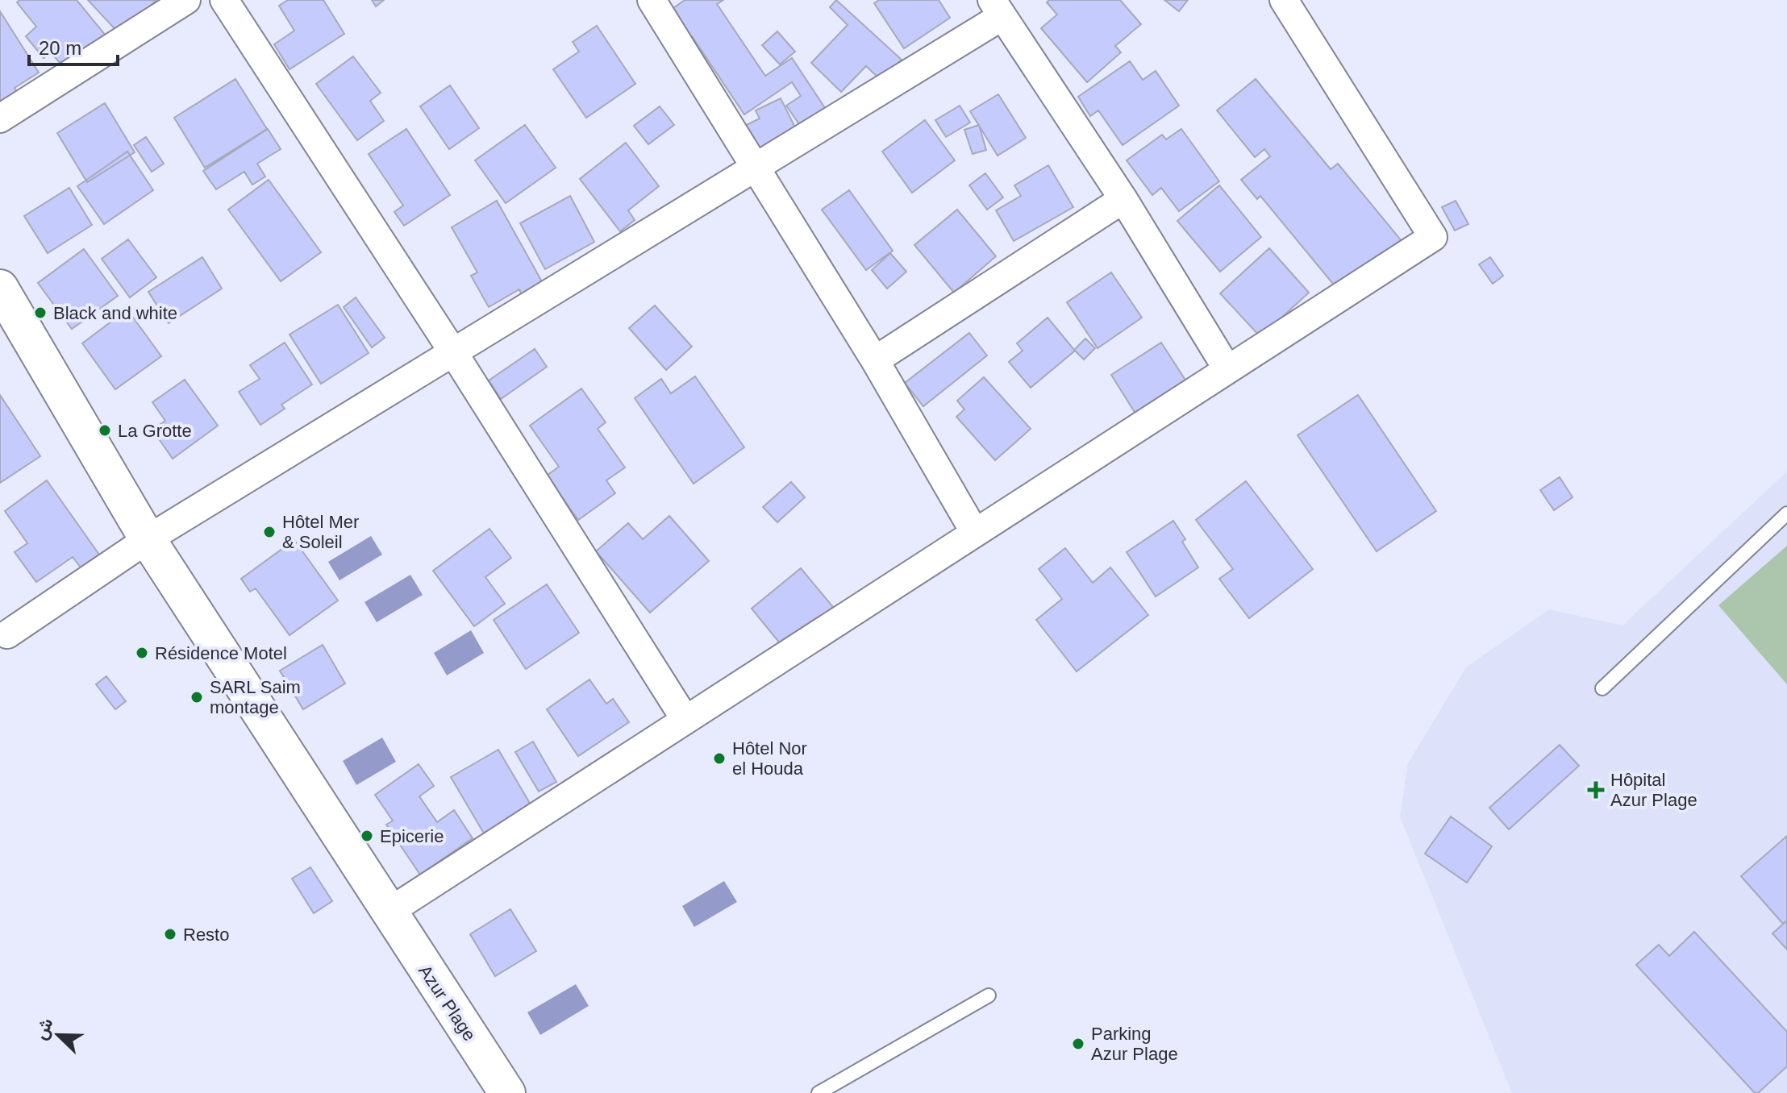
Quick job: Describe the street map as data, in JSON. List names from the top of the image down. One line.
{"streets":{"street":["Azur Plage"]},"places":{"other":["Black and white","La Grotte","Hôtel Mer & Soleil","Résidence Motel","SARL Saim montage","Hôtel Nor el Houda","Epicerie","Resto","Parking Azur Plage"],"health":["Hôpital Azur Plage"]},"scale_bar":"20 m","north":"top left"}
